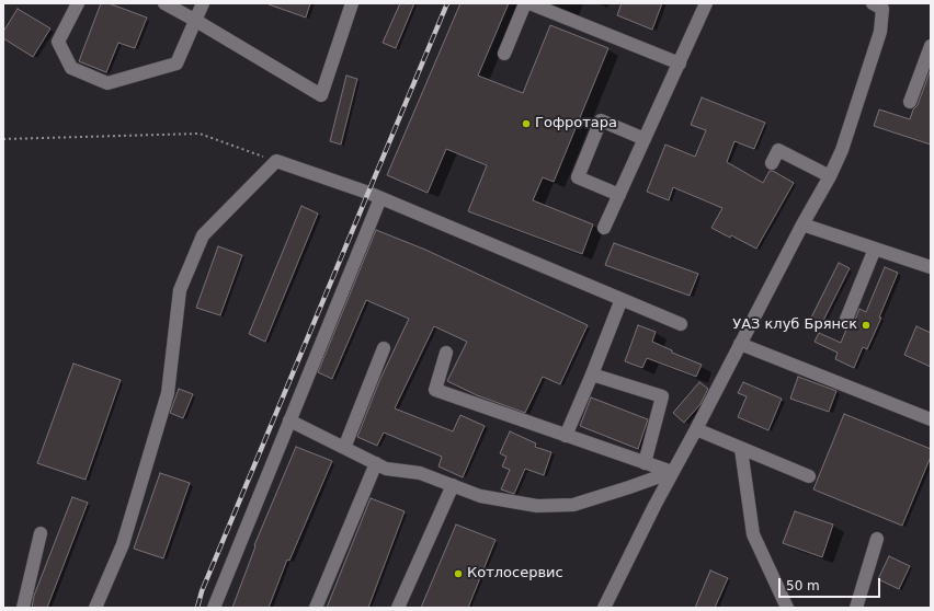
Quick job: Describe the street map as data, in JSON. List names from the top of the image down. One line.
{"places":["Гофротара","УАЗ клуб Брянск","Котлосервис"],"scale_bar":"50 m"}
